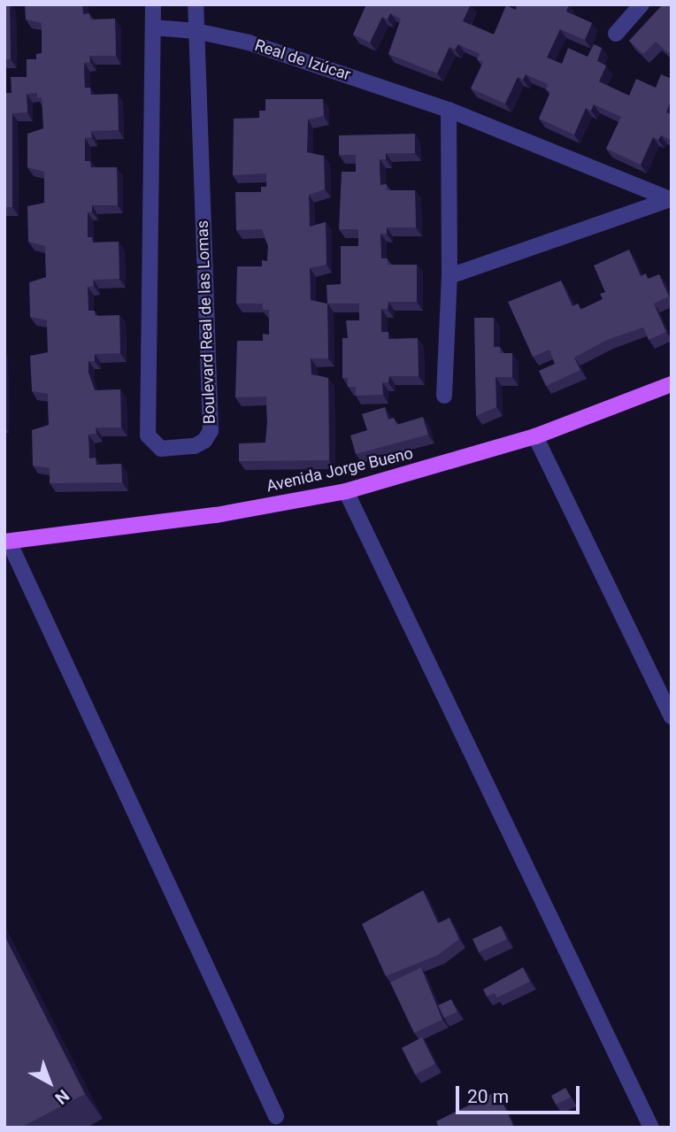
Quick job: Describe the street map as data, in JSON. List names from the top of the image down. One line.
{"streets":{"main road":["Avenida Jorge Bueno"],"street":["Real de Izúcar","Boulevard Real de las Lomas"]},"crossings":[["Real de Izúcar","Boulevard Real de las Lomas"]],"scale_bar":"20 m","north":"bottom right"}
